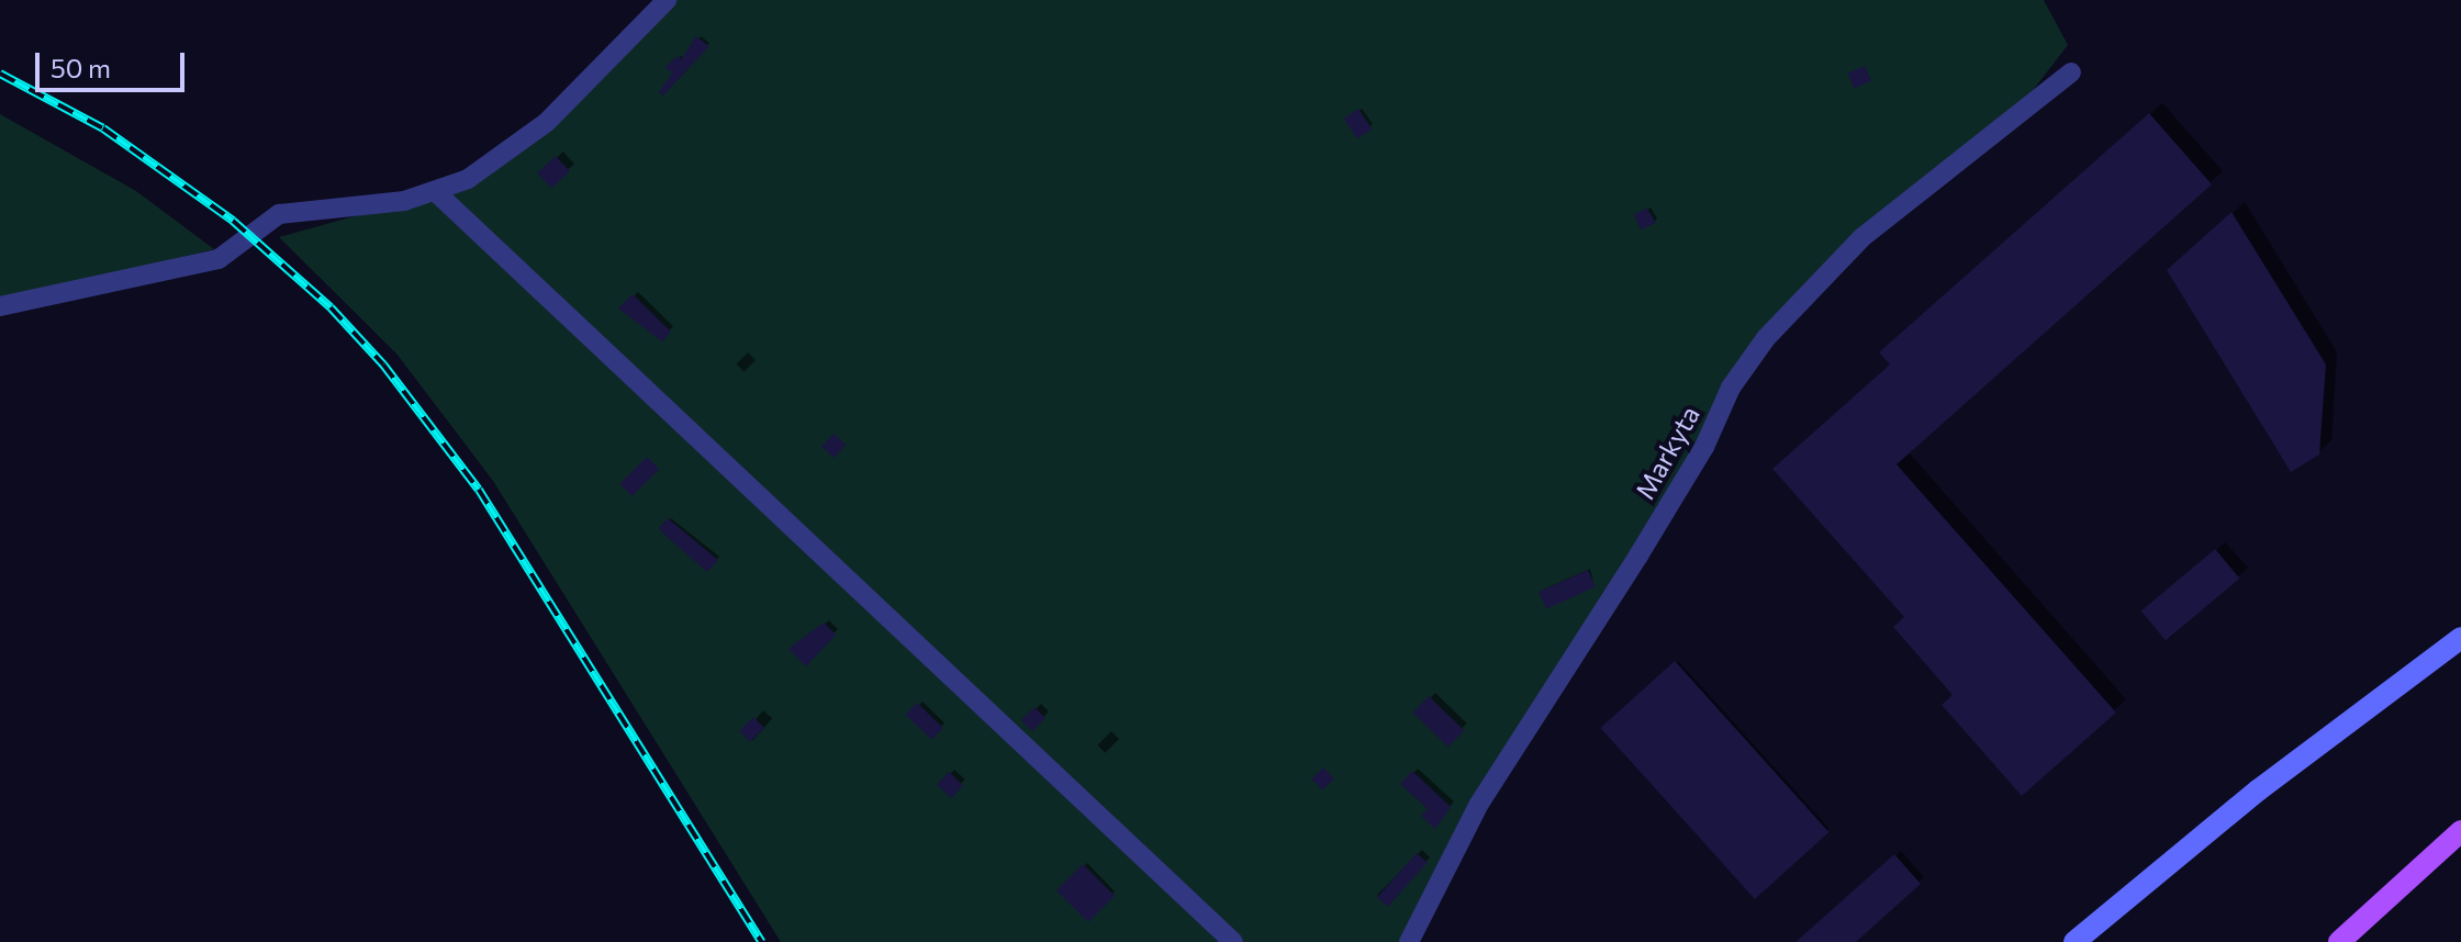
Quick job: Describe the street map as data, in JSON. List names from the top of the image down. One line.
{"streets":{"street":["Markyta"]},"scale_bar":"50 m"}
